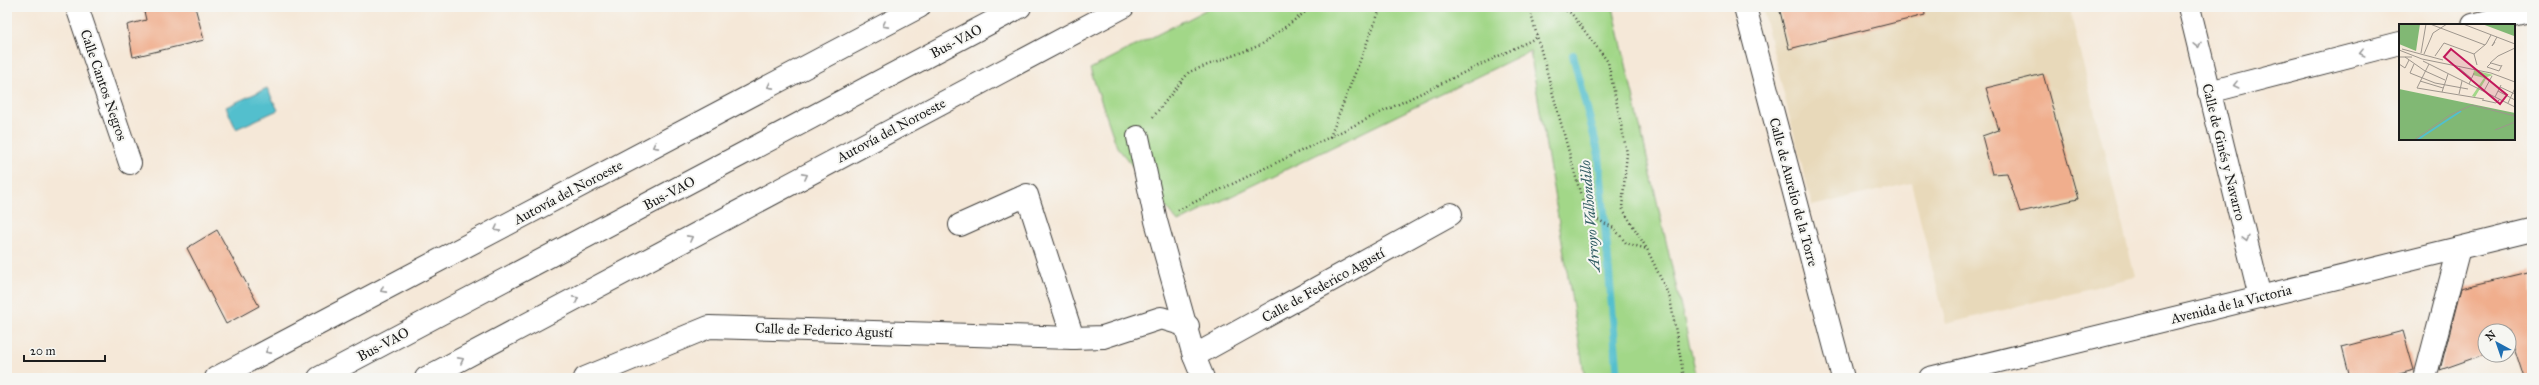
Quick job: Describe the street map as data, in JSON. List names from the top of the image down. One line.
{"streets":{"main road":["Bus-VAO","Calle Cantos Negros","Autovía del Noroeste","Calle de Ginés y Navarro","Calle de Aurelio de la Torre","Calle de Federico Agustí","Avenida de la Victoria"]},"crossings":[["Calle de Ginés y Navarro","Avenida de la Victoria"]],"one_way":["Calle de Ginés y Navarro"],"water":["Arroyo Valhondillo"],"scale_bar":"20 m","north":"top left"}
